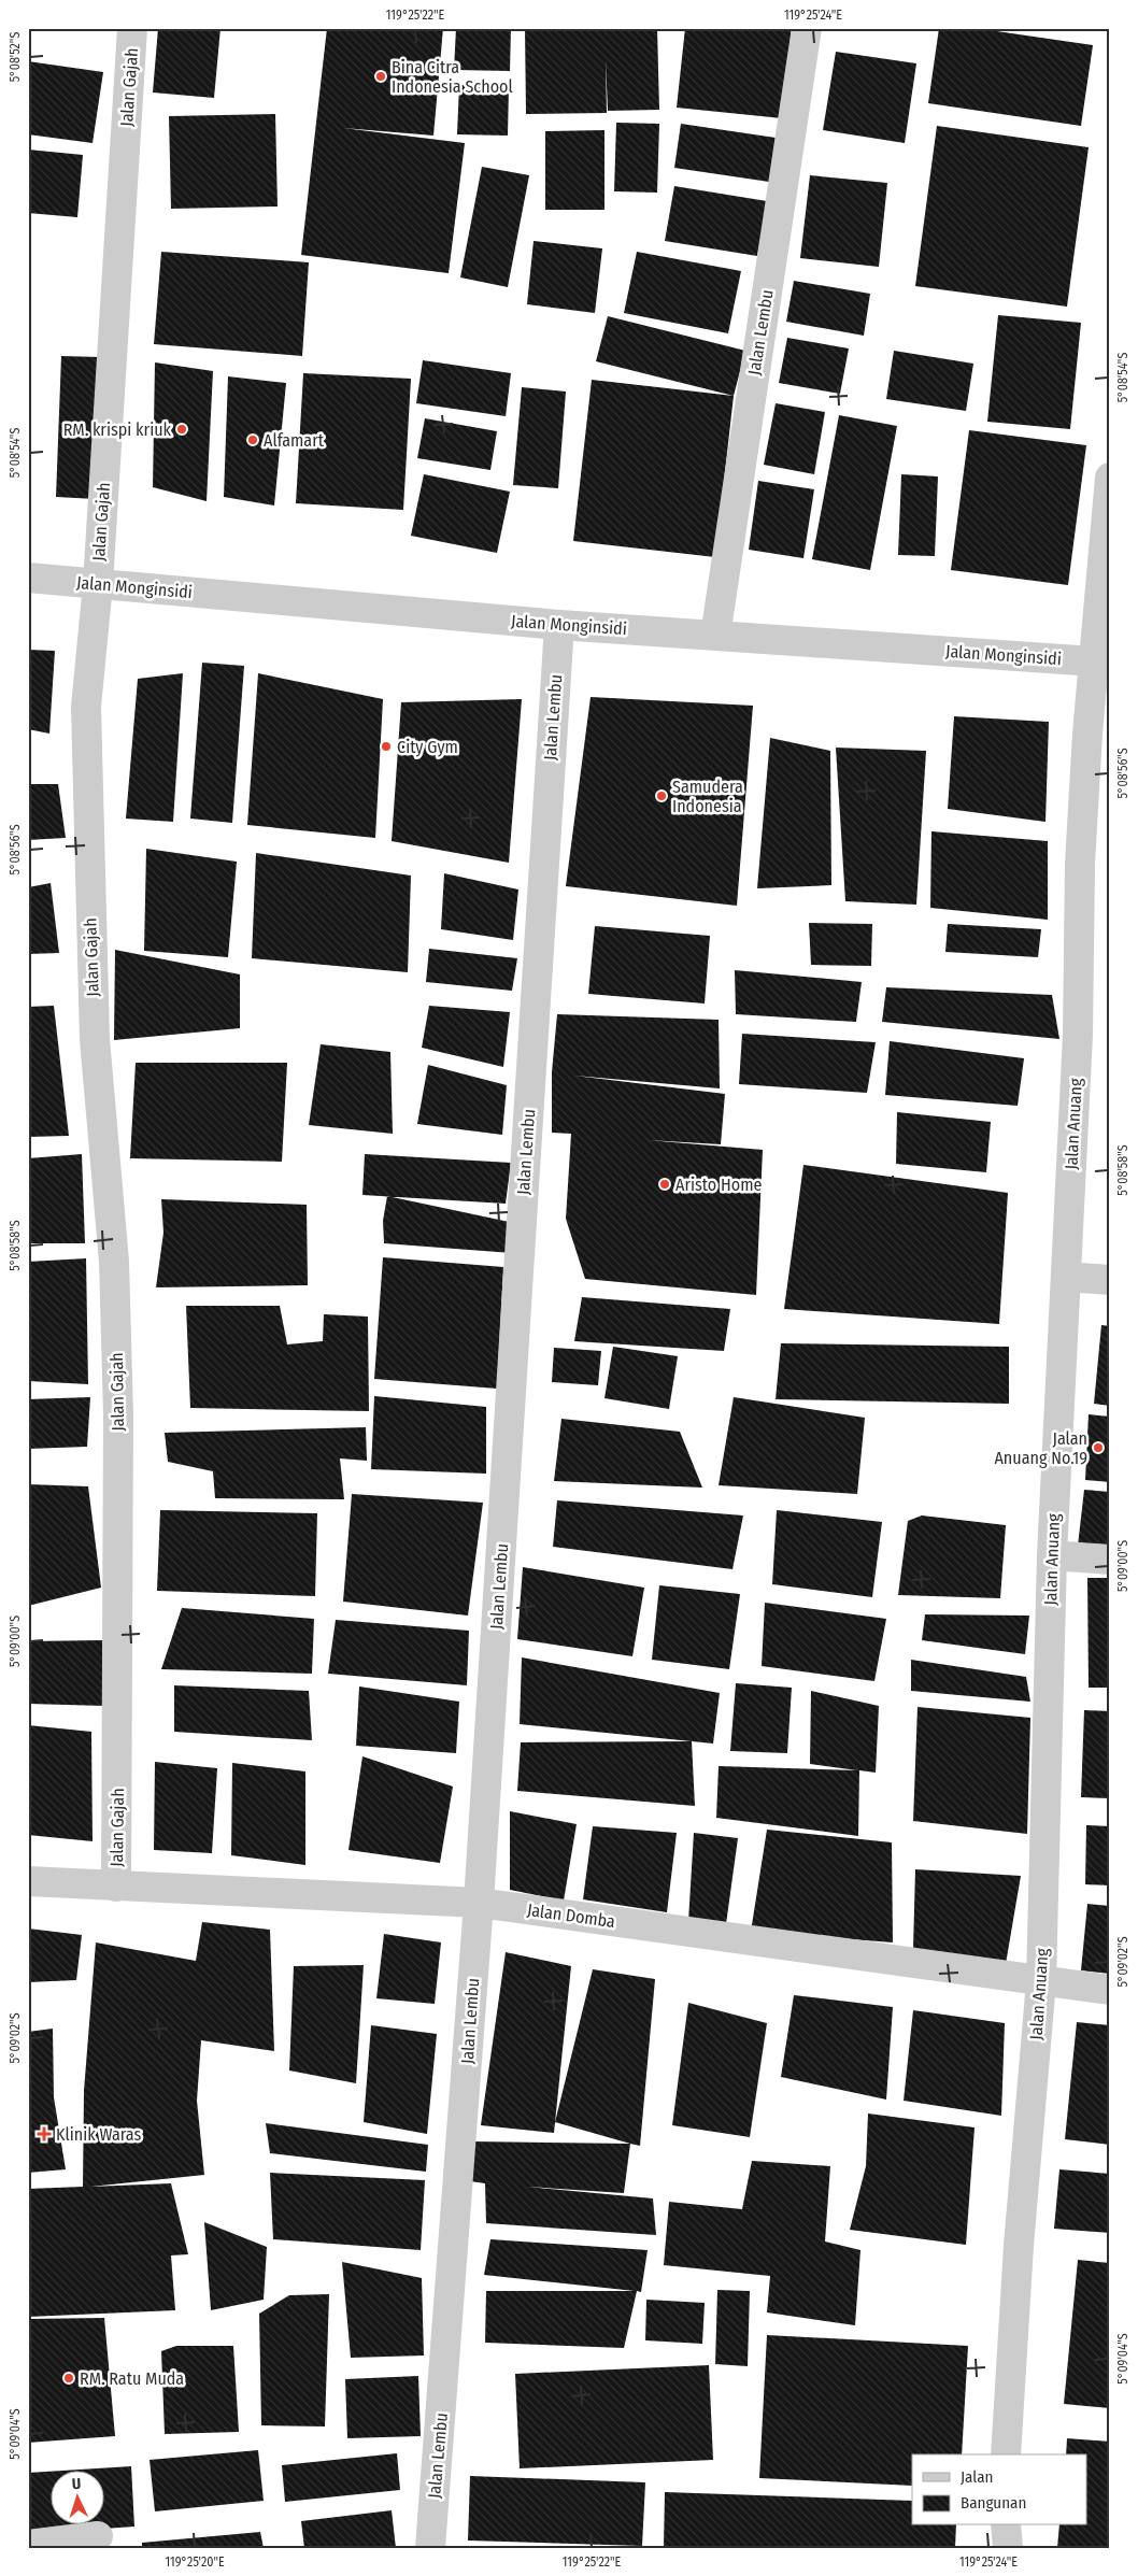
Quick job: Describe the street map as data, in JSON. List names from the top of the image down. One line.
{"streets":{"street":["Jalan Gajah","Jalan Lembu","Jalan Monginsidi","Jalan Anuang","Jalan Domba"]},"crossings":[["Jalan Gajah","Jalan Monginsidi"],["Jalan Gajah","Jalan Domba"],["Jalan Lembu","Jalan Monginsidi"],["Jalan Lembu","Jalan Domba"],["Jalan Monginsidi","Jalan Anuang"],["Jalan Anuang","Jalan Domba"]],"places":{"other":["Bina Citra Indonesia School","RM. krispi kriuk","Alfamart","City Gym","Samudera Indonesia","Aristo Home","Jalan Anuang No.19","RM. Ratu Muda"],"health":["Klinik Waras"]},"legend":["Jalan","Bangunan"],"north":"top","coordinates":["119°25'22\"E","119°25'24\"E","5°08'52\"S","5°08'54\"S","5°08'56\"S","5°08'58\"S","5°09'00\"S","5°09'02\"S","5°09'04\"S","119°25'20\"E"]}
